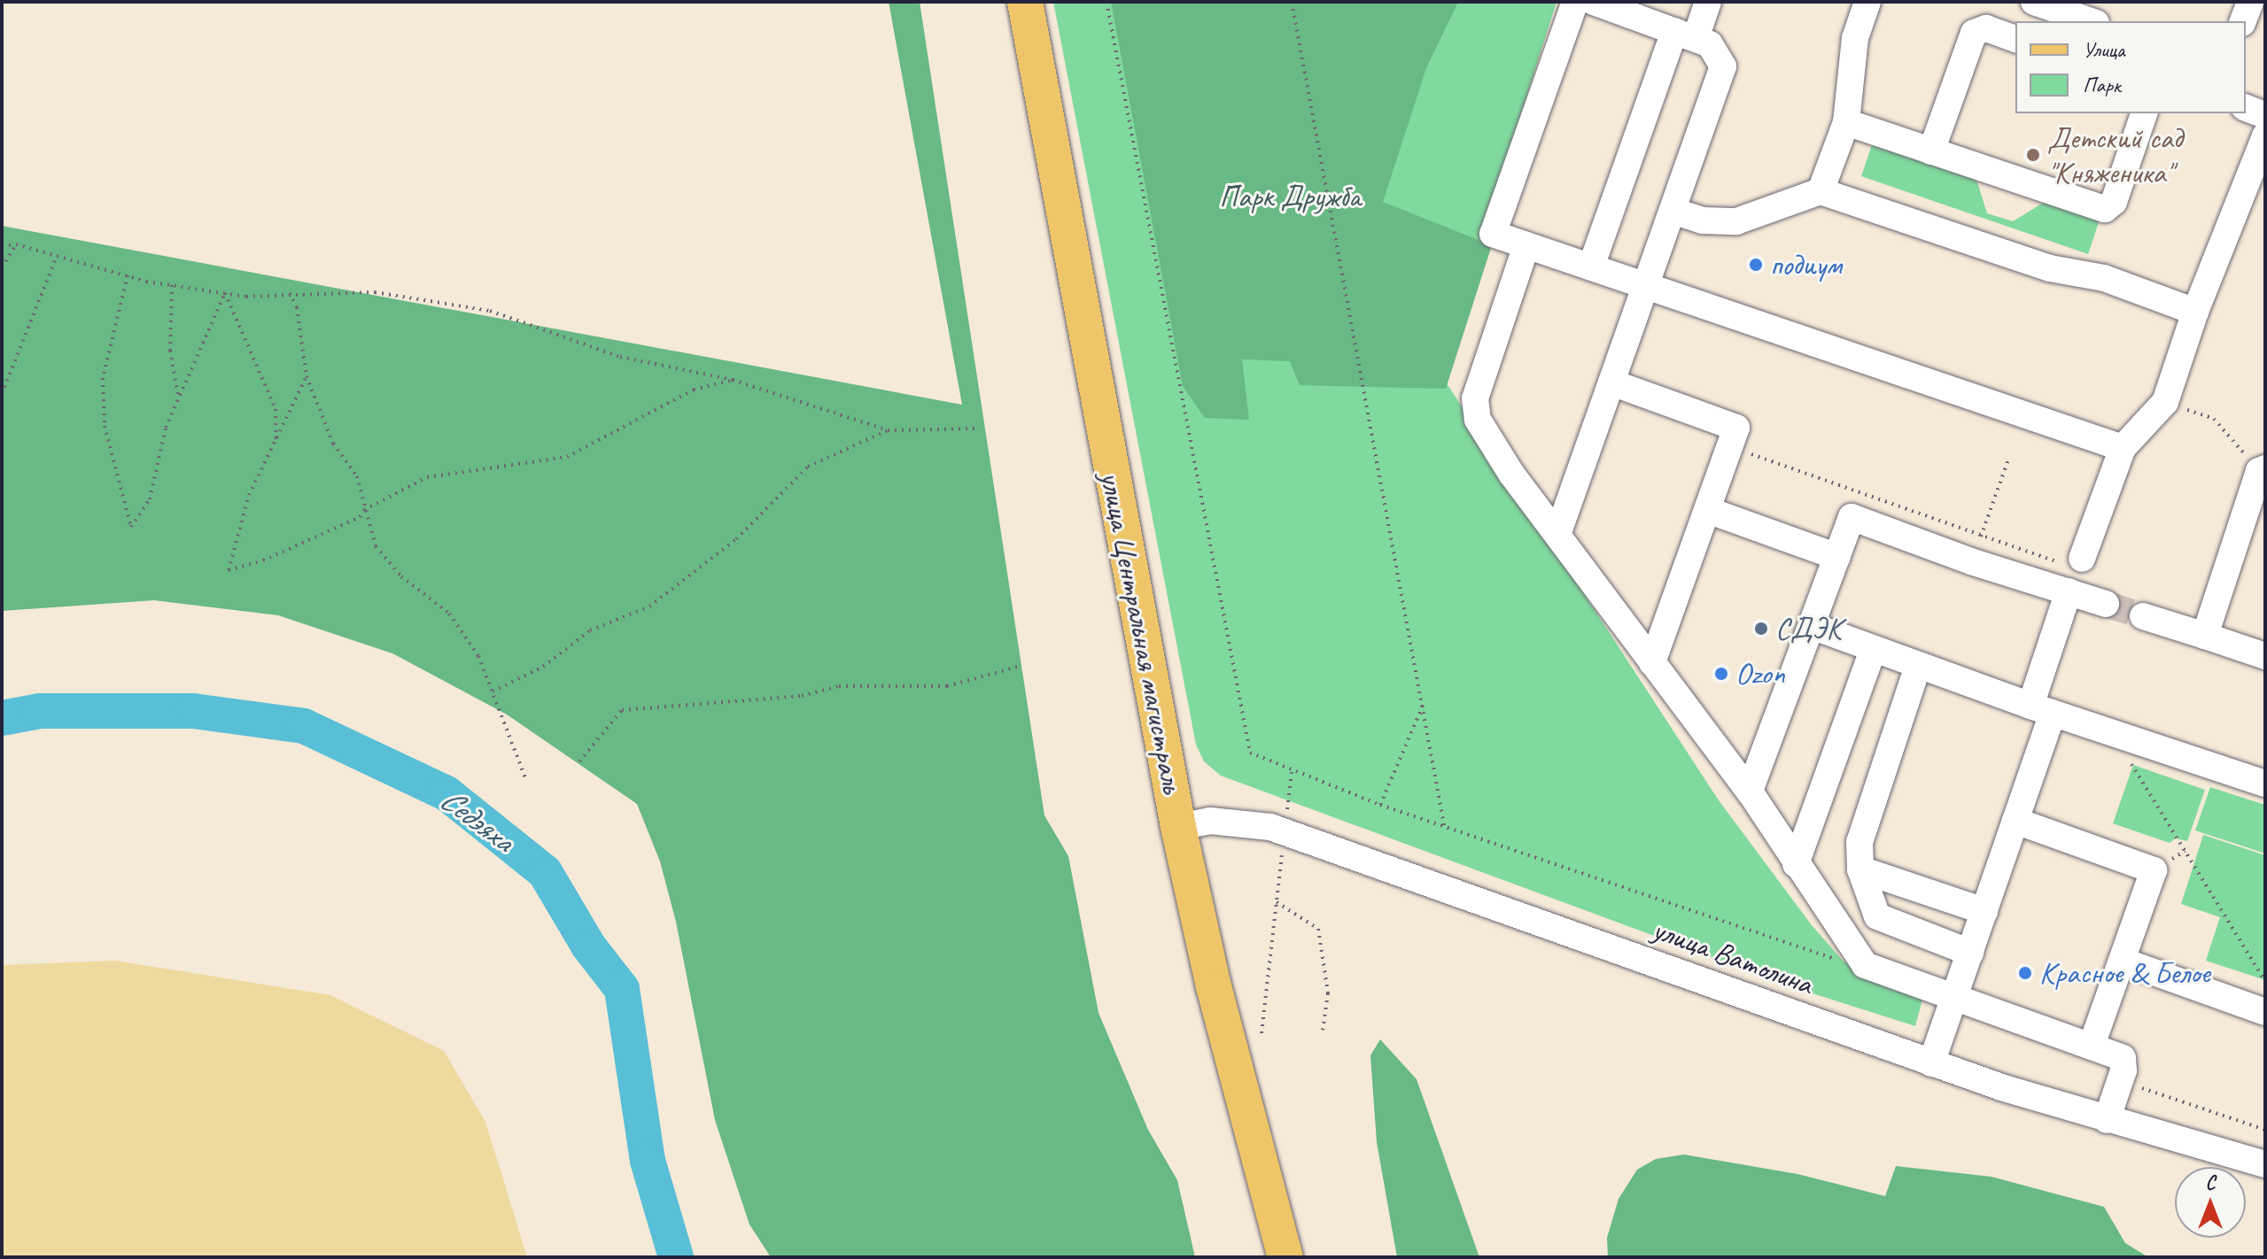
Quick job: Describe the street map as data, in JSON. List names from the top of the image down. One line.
{"streets":{"main road":["улица Центральная магистраль"],"street":["улица Ватолина"]},"crossings":[["улица Центральная магистраль","улица Ватолина"]],"water":["Седэяха"],"parks":["Парк Дружба"],"places":["Детский сад \"Княженика\"","подиум","СДЭК","Ozon","Красное & Белое"],"legend":["Улица","Парк"],"north":"top"}
